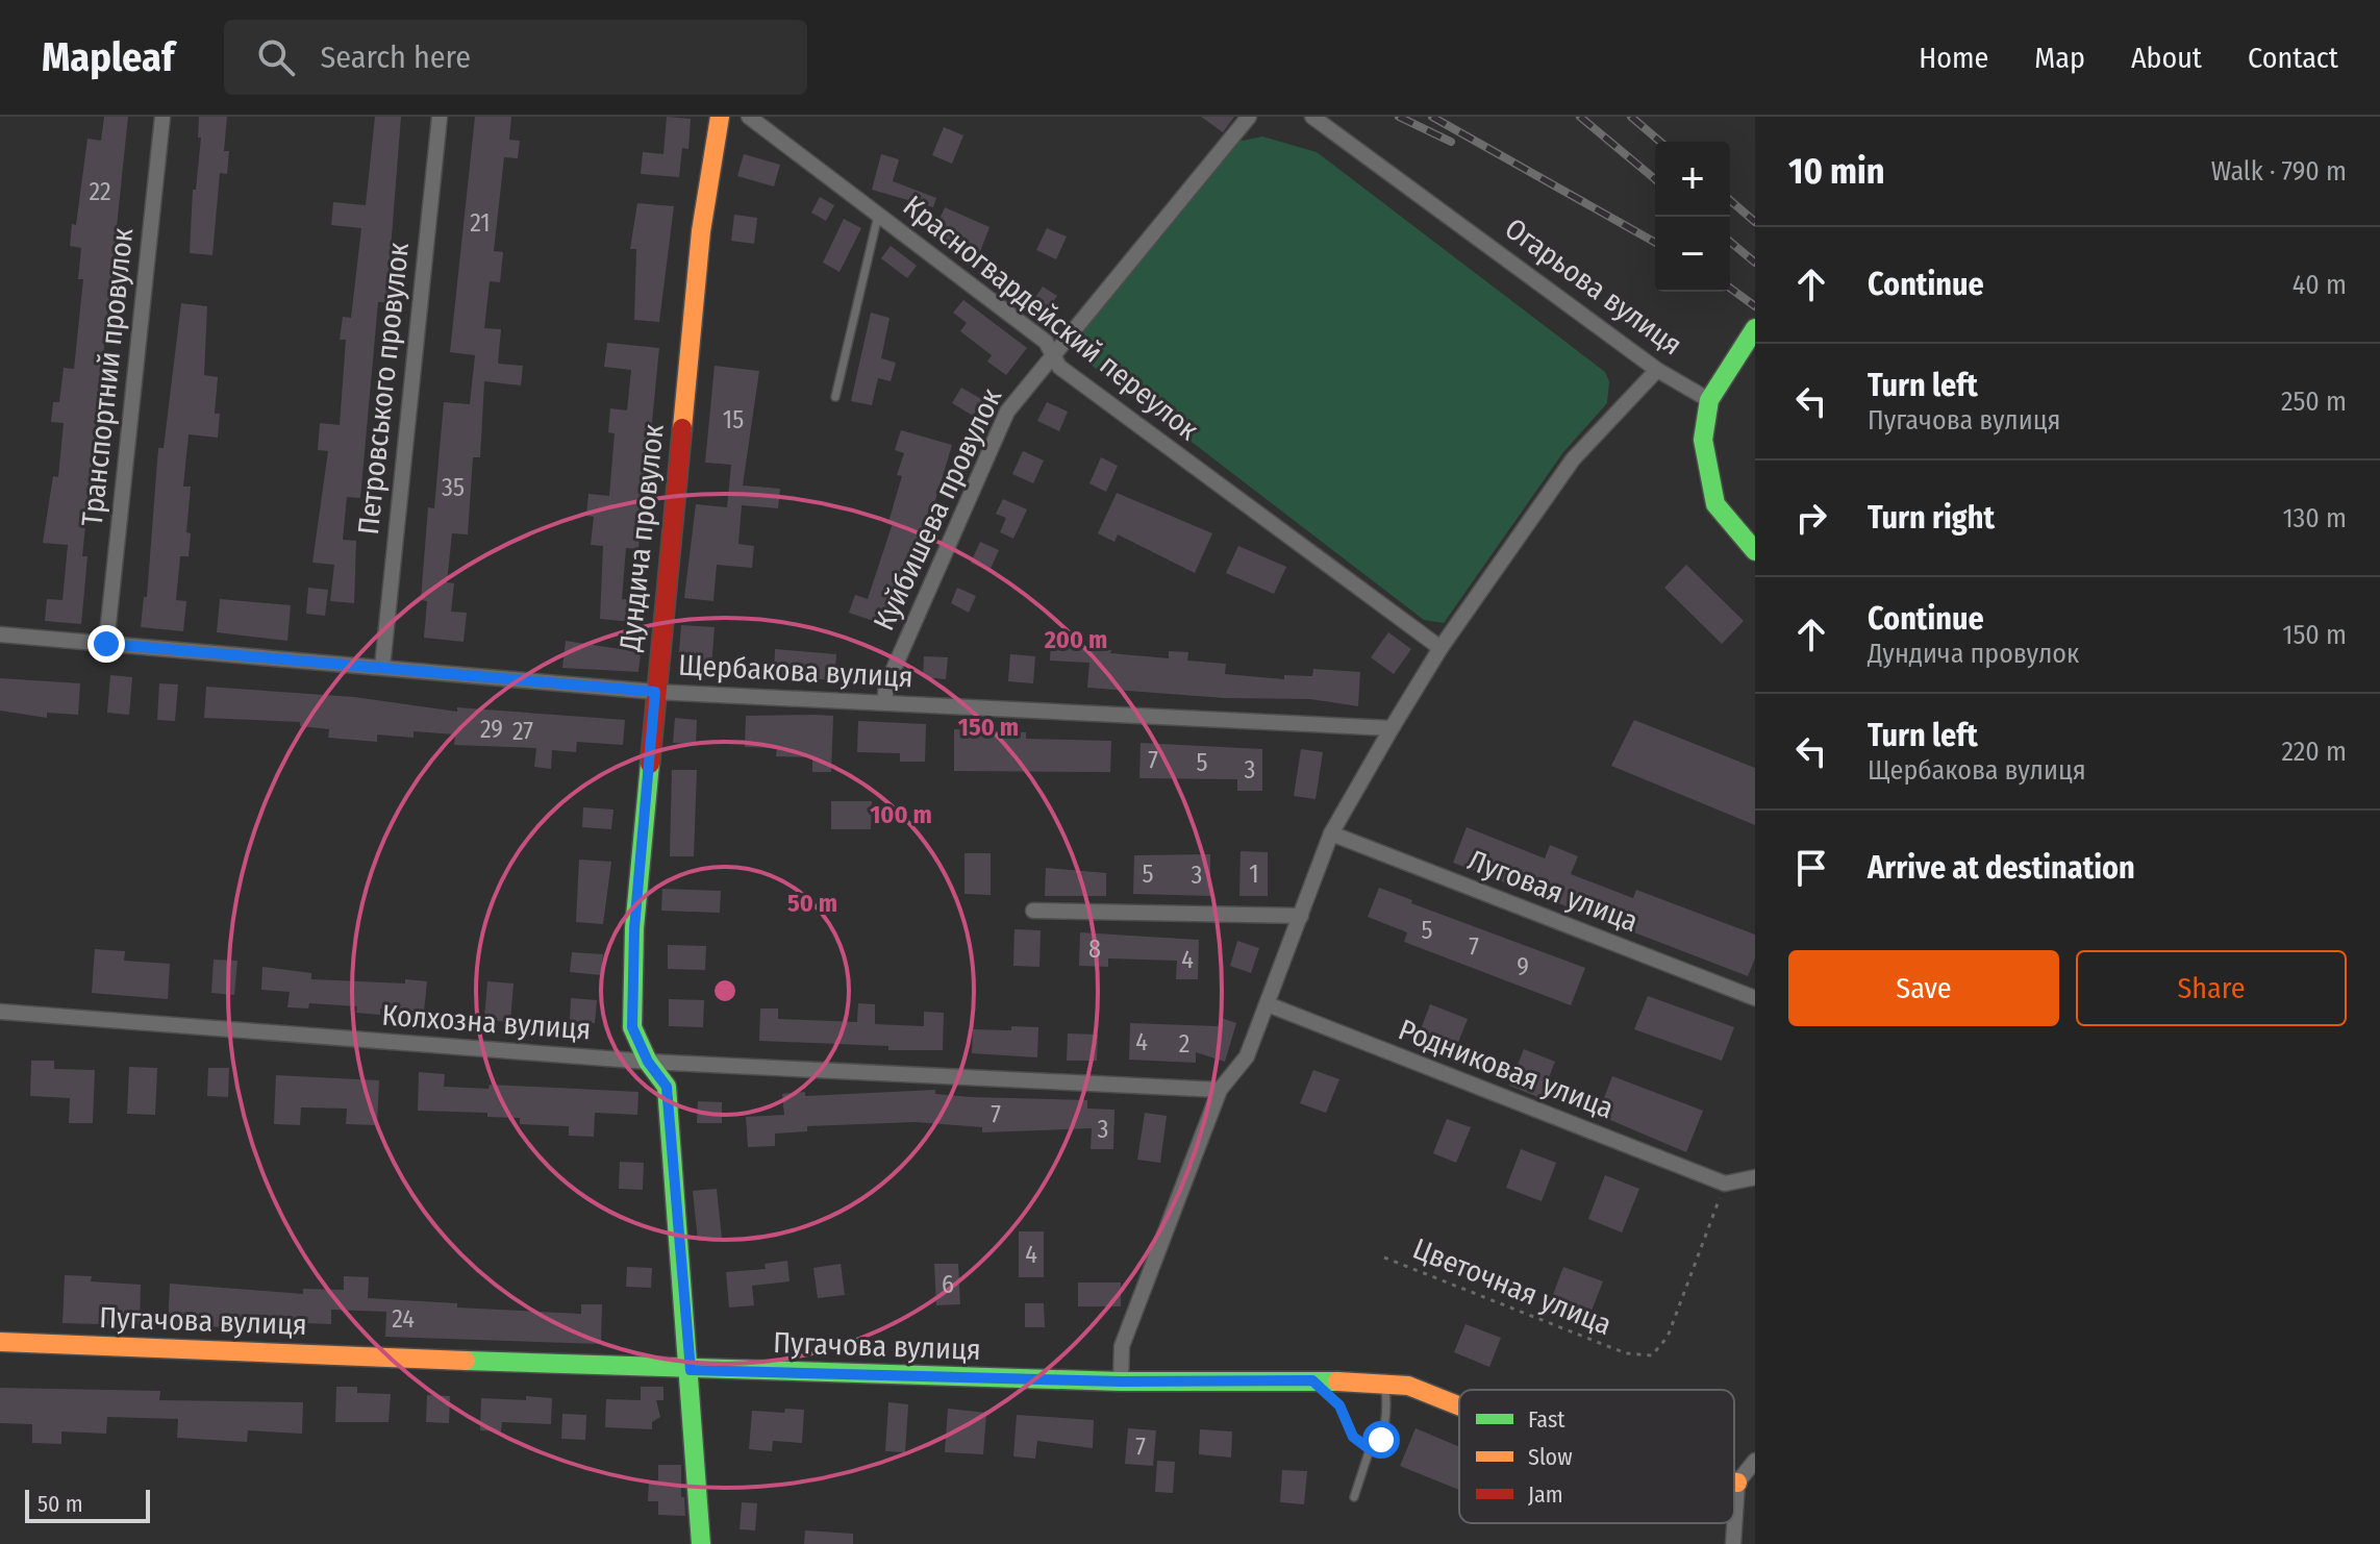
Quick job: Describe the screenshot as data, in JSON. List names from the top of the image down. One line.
{"streets":{"street":["Огарьова вулиця","Красногвардейский переулок","Транспортний провулок","Петровського провулок","Куйбишева провулок","Дундича провулок","Щербакова вулиця","Луговая улица","Колхозна вулиця","Родниковая улица","Пугачова вулиця"],"path":["Цветочная улица"]},"crossings":[["Красногвардейский переулок","Куйбишева провулок"],["Транспортний провулок","Щербакова вулиця"],["Петровського провулок","Щербакова вулиця"],["Куйбишева провулок","Щербакова вулиця"],["Дундича провулок","Щербакова вулиця"],["Дундича провулок","Колхозна вулиця"],["Дундича провулок","Пугачова вулиця"],["Родниковая улица","Цветочная улица"]],"house_numbers":["22","21","15","35","29","27","7","5","3","5","1","3","5","7","8","4","9","4","2","7","3","4","6","24","7"],"legend":["Fast","Slow","Jam"],"scale_bar":"50 m","page":{"header":"Mapleaf","search":"Search here","nav":["Home","Map","About","Contact"],"heading":["10 min","Walk · 790 m"],"map_buttons":["+","−"],"list":[["Continue","40 m"],["Turn left","Пугачова вулиця","250 m"],["Turn right","130 m"],["Continue","Дундича провулок","150 m"],["Turn left","Щербакова вулиця","220 m"],"Arrive at destination"],"buttons":["Save","Share"],"scale":"50 m"},"rings":["200 m","150 m","100 m","50 m"]}
